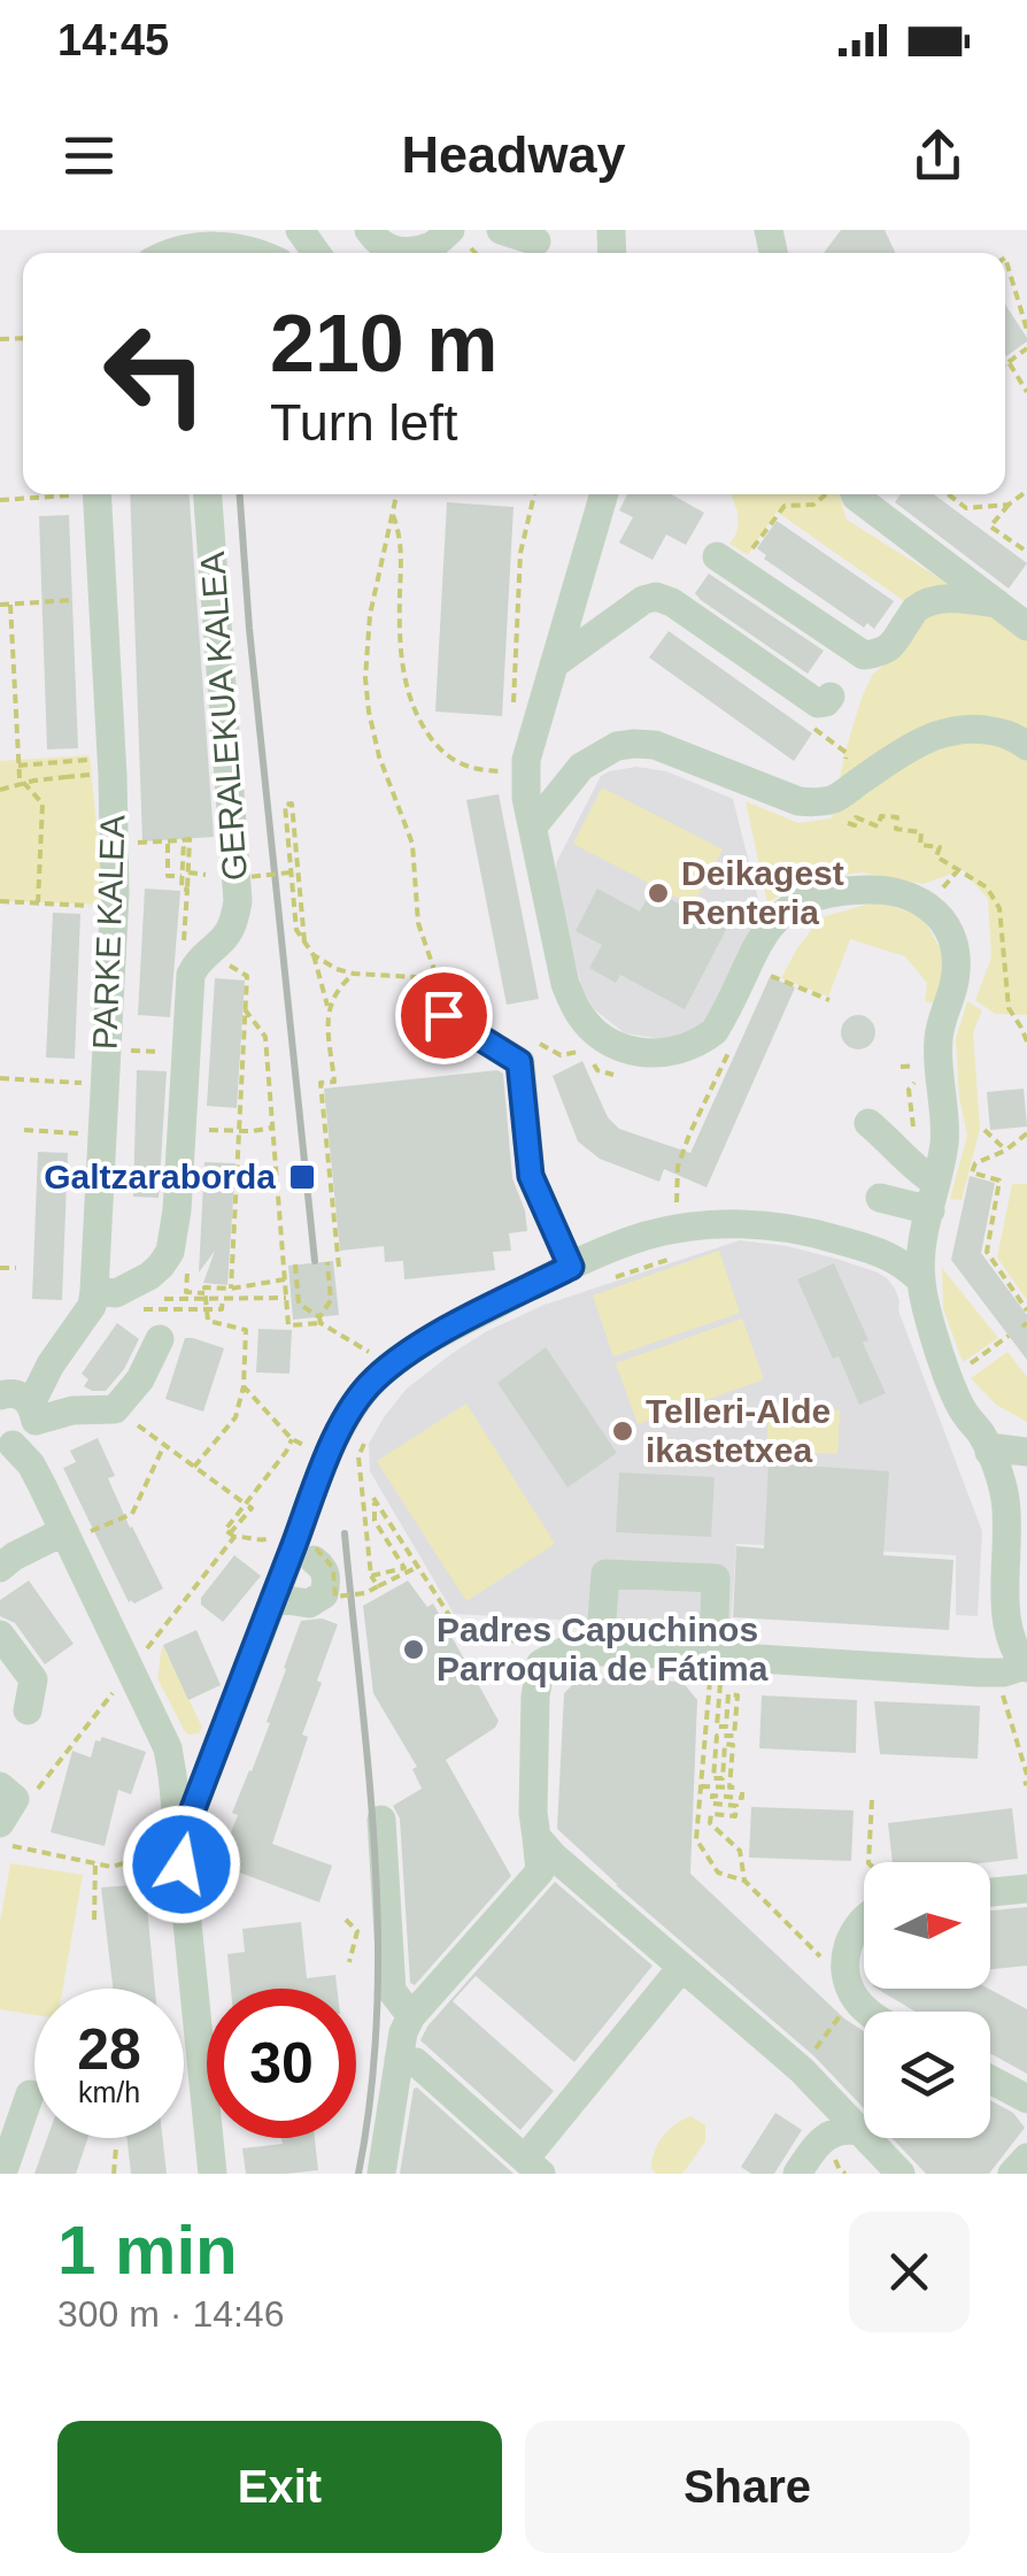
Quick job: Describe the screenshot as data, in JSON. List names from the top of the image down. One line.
{"streets":{"street":["GERALEKUA KALEA","PARKE KALEA"]},"crossings":[["GERALEKUA KALEA","PARKE KALEA"]],"places":{"other":["Deikagest Renteria","Telleri-Alde ikastetxea","Padres Capuchinos Parroquia de Fátima"],"transit":["Galtzaraborda"]},"north":"right","page":{"status":"14:45","header":"Headway","turn":["210 m","Turn left"],"speed":"28 km/h","limit":"30","heading":["1 min","300 m · 14:46"],"buttons":["Exit","Share"]}}
